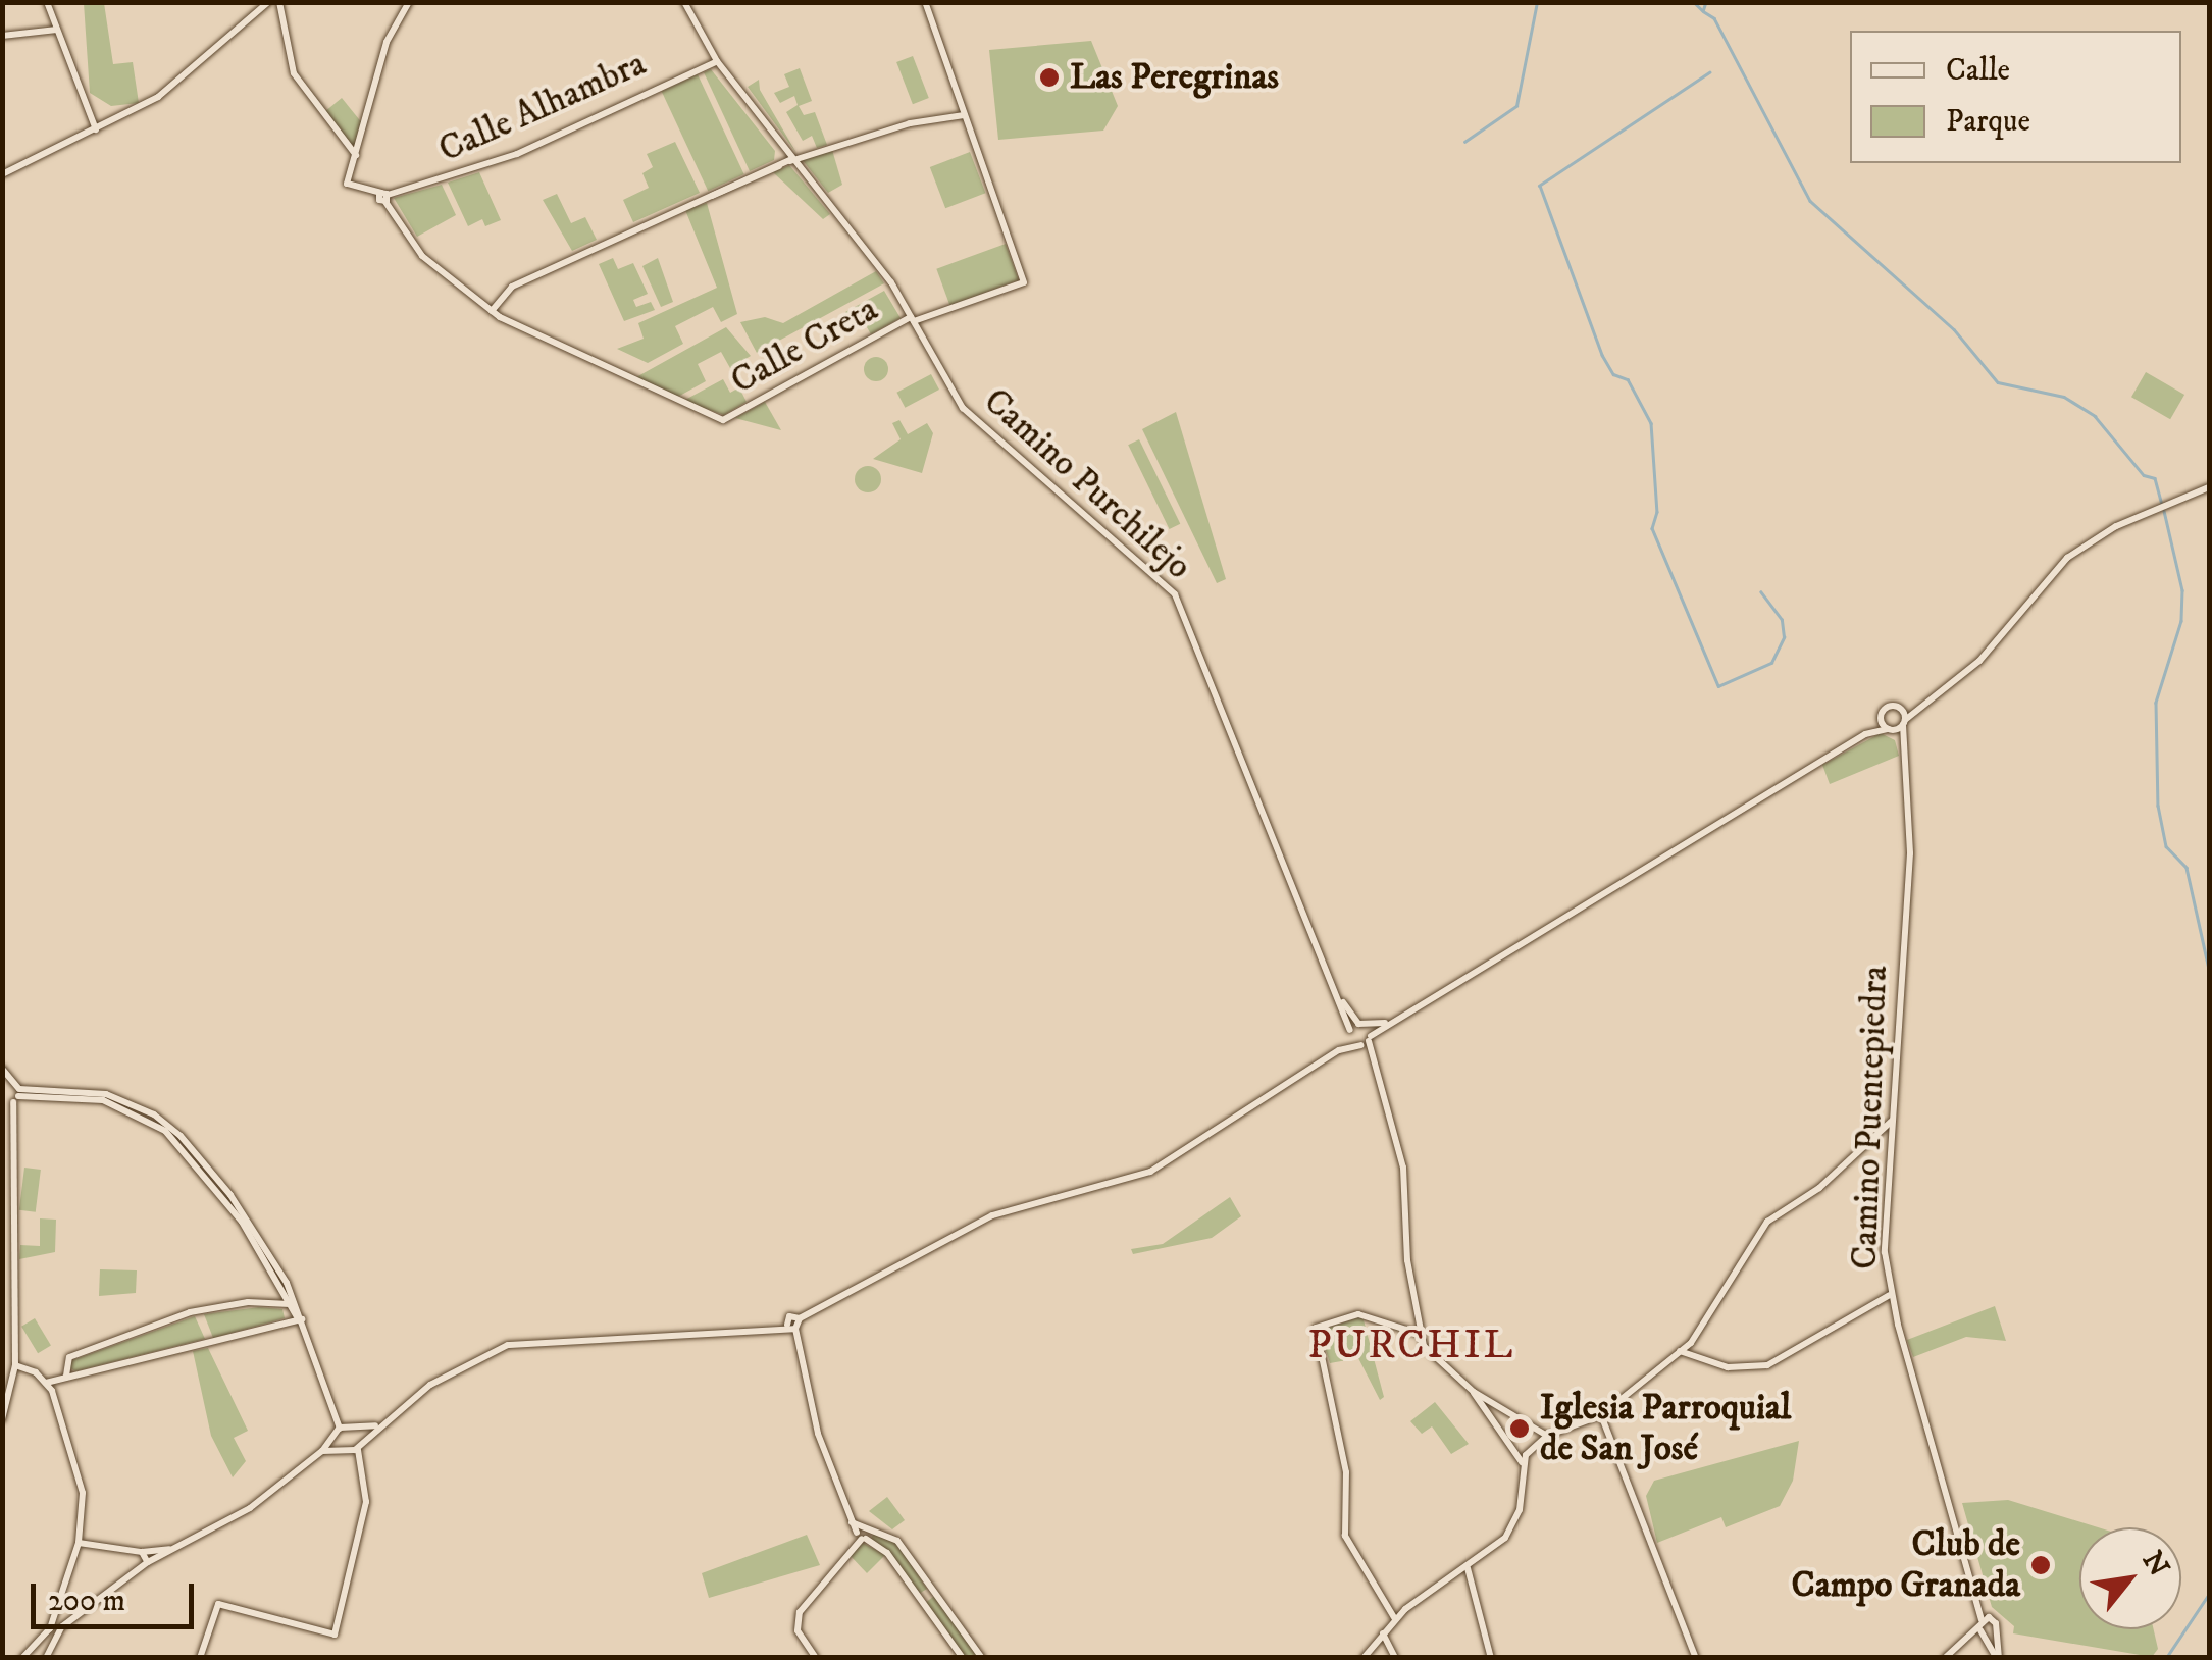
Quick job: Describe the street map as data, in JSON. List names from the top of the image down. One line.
{"streets":{"street":["Calle Alhambra","Calle Creta","Camino Purchilejo","Camino Puentepiedra"]},"crossings":[["Calle Alhambra","Camino Purchilejo"],["Calle Creta","Camino Purchilejo"]],"districts":["PURCHIL"],"places":["Las Peregrinas","Iglesia Parroquial de San José","Club de Campo Granada"],"legend":["Calle","Parque"],"scale_bar":"200 m","north":"top right"}
